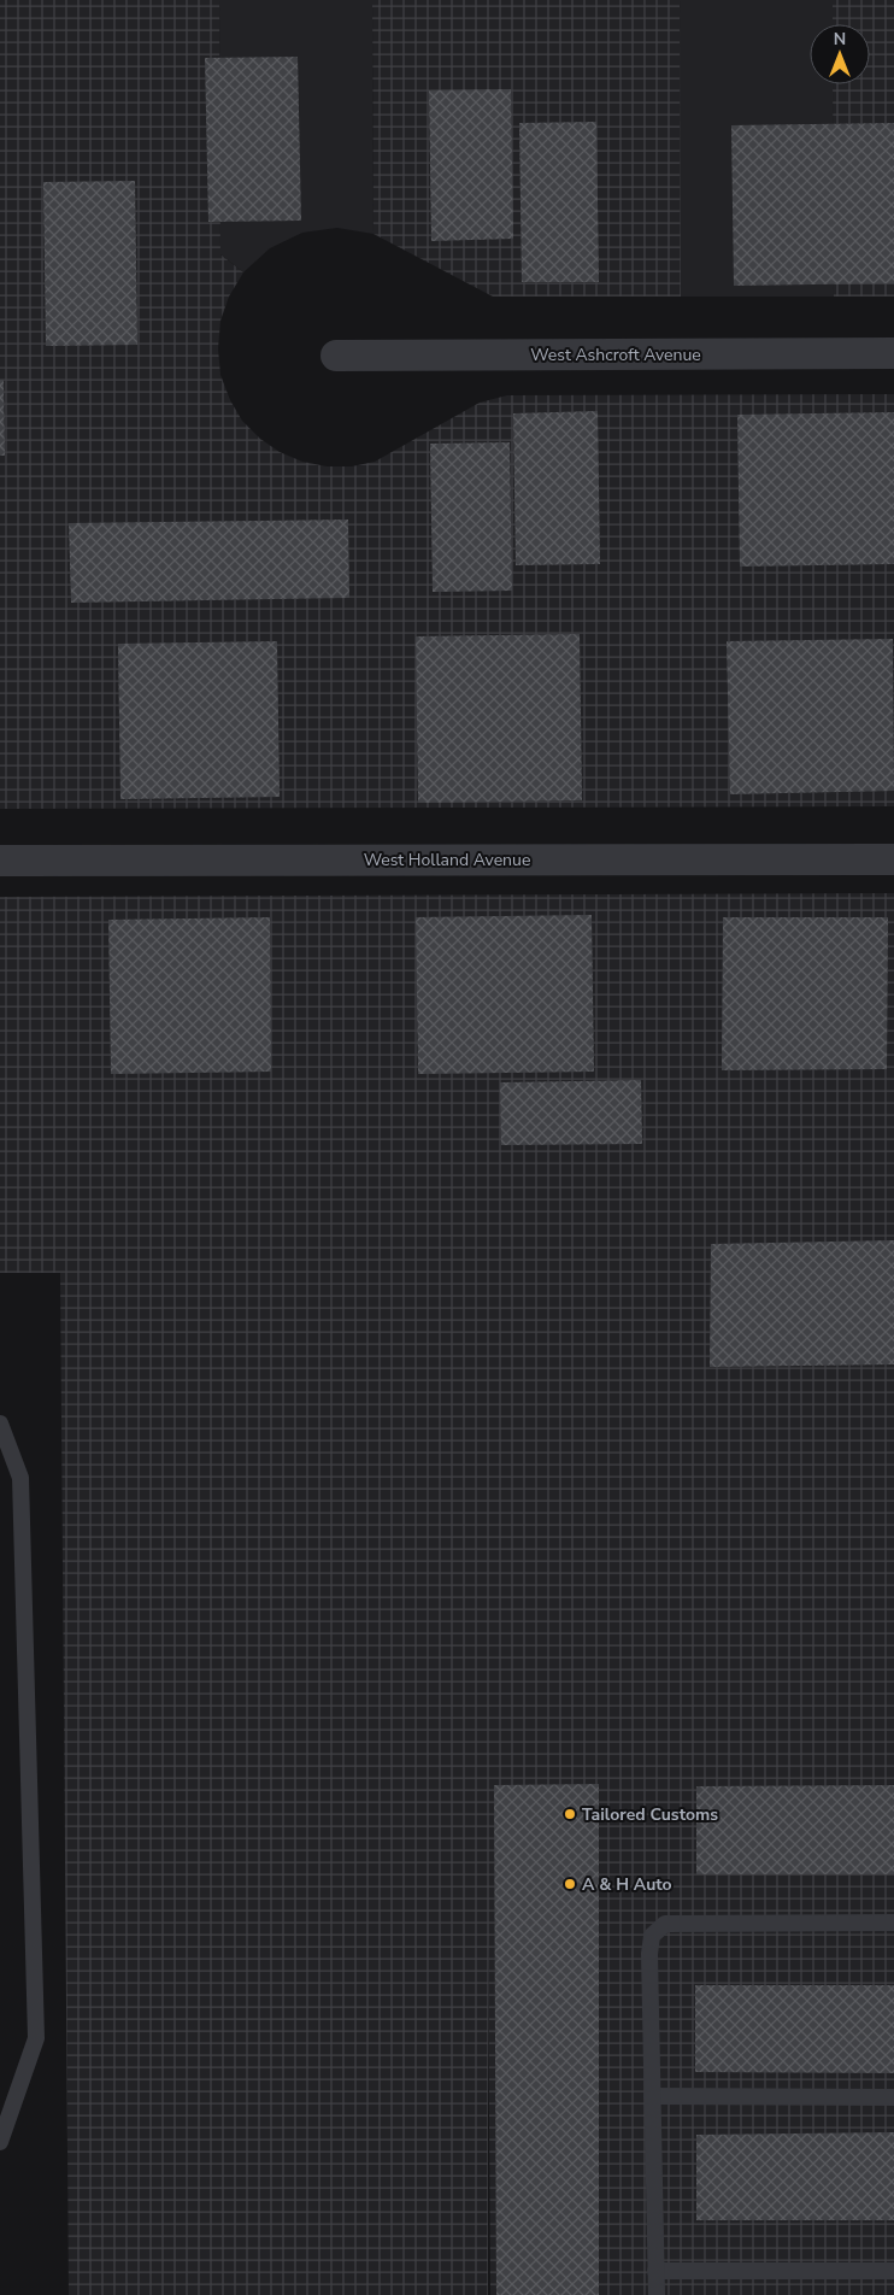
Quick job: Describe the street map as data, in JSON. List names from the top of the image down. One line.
{"streets":{"street":["West Ashcroft Avenue","West Holland Avenue"]},"places":["Tailored Customs","A & H Auto"],"north":"top"}
